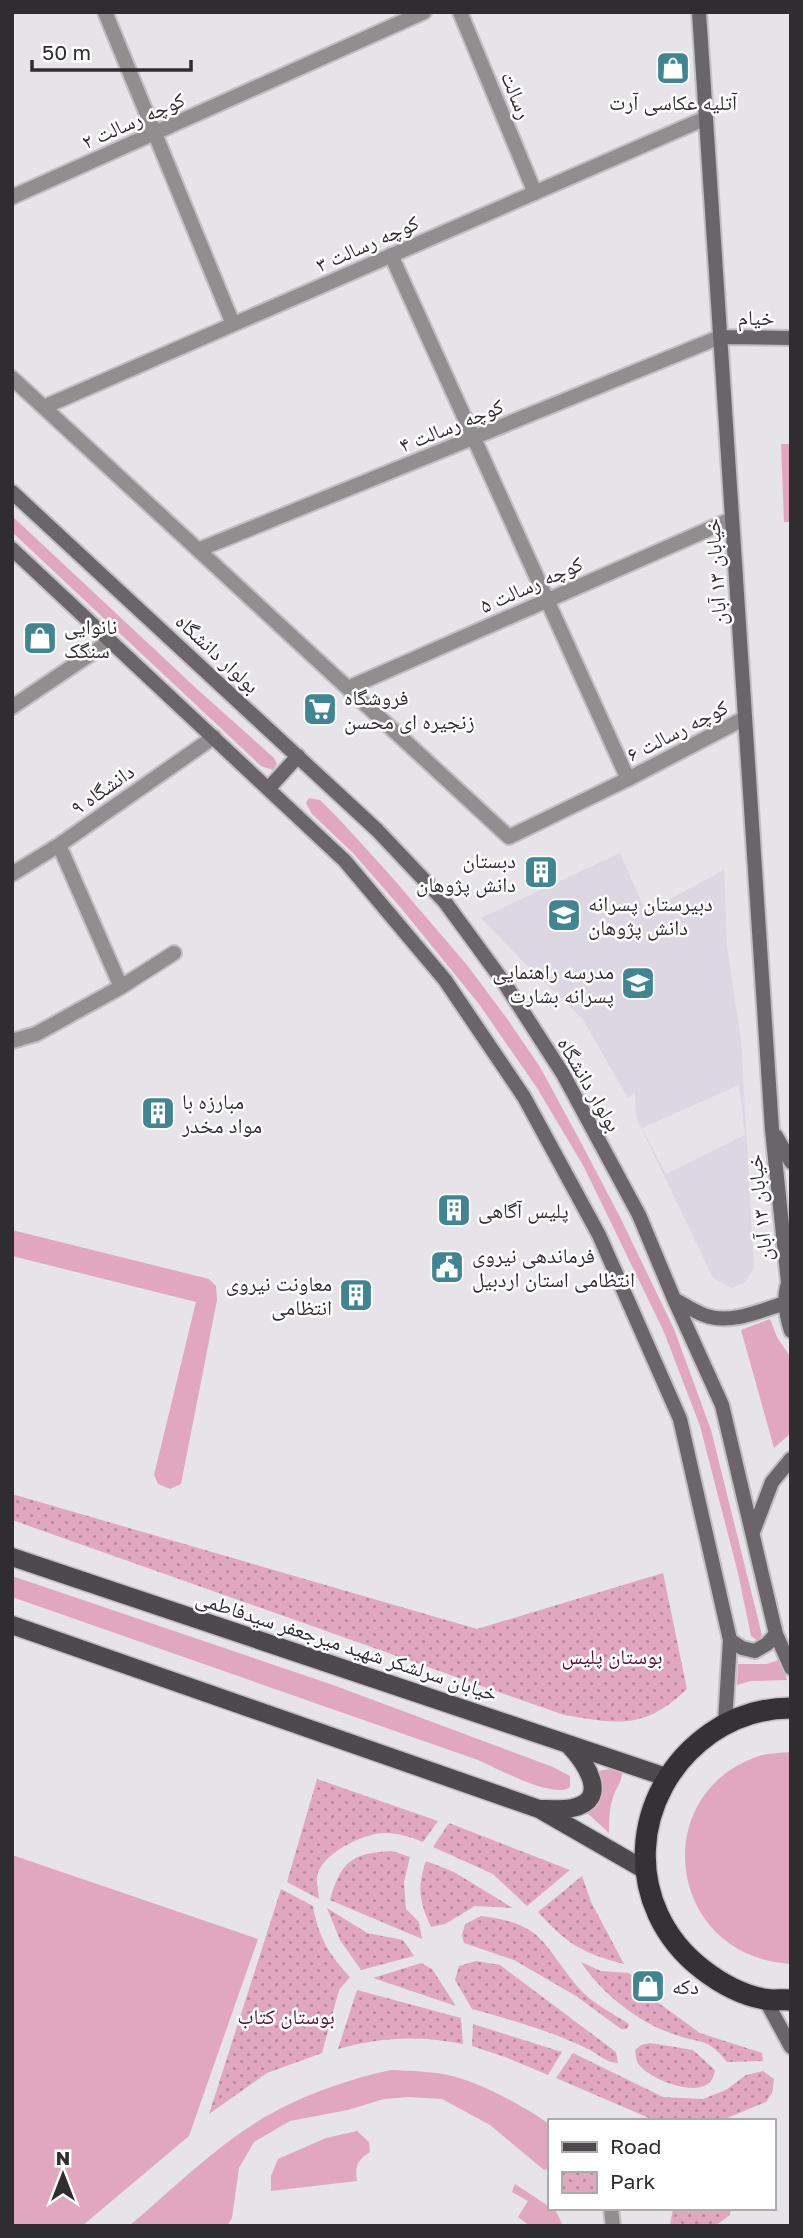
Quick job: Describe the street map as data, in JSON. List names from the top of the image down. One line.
{"streets":{"main road":["خیام","خیابان ۱۳ آبان","بولوار دانشگاه","خیابان سرلشکر شهید میرجعفر سیدفاطمی"],"street":["رسالت","کوچه رسالت ۲","کوچه رسالت ۳","کوچه رسالت ۴","کوچه رسالت ۵","کوچه رسالت ۶","دانشگاه ۹"]},"crossings":[["رسالت","کوچه رسالت ۳"],["کوچه رسالت ۳","خیابان ۱۳ آبان"],["خیام","کوچه رسالت ۴"],["خیام","خیابان ۱۳ آبان"],["کوچه رسالت ۴","خیابان ۱۳ آبان"],["خیابان ۱۳ آبان","کوچه رسالت ۵"],["خیابان ۱۳ آبان","کوچه رسالت ۶"],["کوچه رسالت ۵","کوچه رسالت ۶"]],"parks":["بوستان پلیس","بوستان کتاب"],"places":{"shop":["آتلیه عکاسی آرت","نانوایی سنگک","دکه"],"supermarket":["فروشگاه زنجیره ای محسن"],"building":["دبستان دانش پژوهان","مبارزه با مواد مخدر","پلیس آگاهی","معاونت نیروی انتظامی"],"school or university":["دبیرستان پسرانه دانش پژوهان","مدرسه راهنمایی پسرانه بشارت"],"public building":["فرماندهی نیروی انتظامی استان اردبیل"]},"legend":["Road","Park"],"scale_bar":"50 m","north":"top"}
